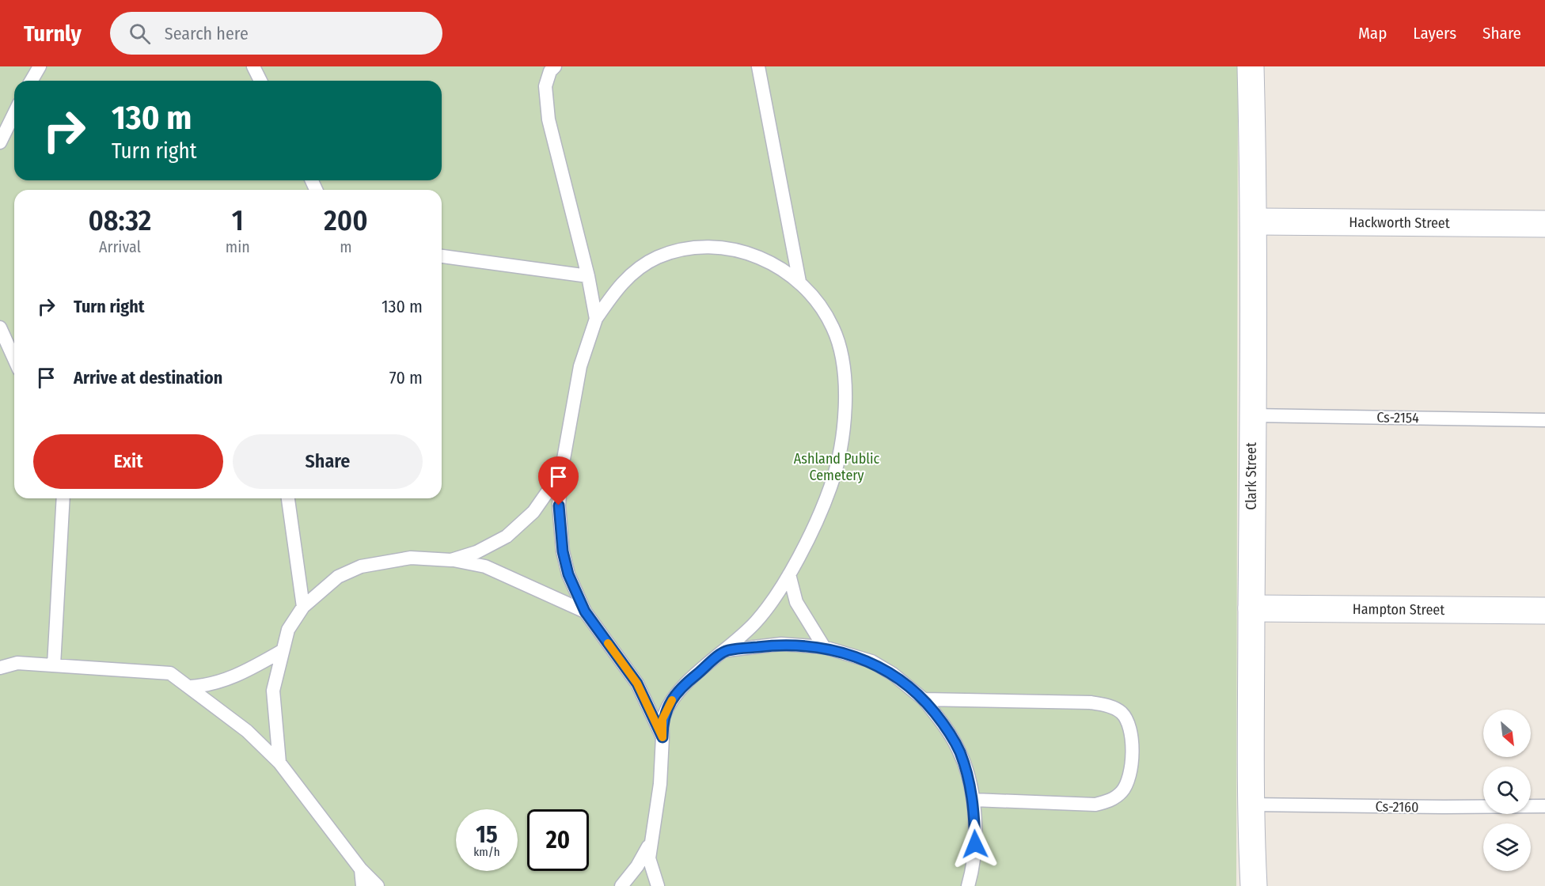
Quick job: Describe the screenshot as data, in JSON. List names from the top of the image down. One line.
{"streets":{"street":["Hackworth Street","Clark Street","Hampton Street"],"lane":["Cs-2154","Cs-2160"]},"crossings":[["Hackworth Street","Clark Street"],["Cs-2154","Clark Street"],["Clark Street","Hampton Street"],["Clark Street","Cs-2160"]],"parks":["Ashland Public Cemetery"],"north":"bottom right","page":{"header":"Turnly","search":"Search here","nav":["Map","Layers","Share"],"turn":["130 m","Turn right"],"eta":["08:32","Arrival","1","min","200","m"],"list":[{"name":"Turn right","value":"130 m"},{"name":"Arrive at destination","value":"70 m"}],"buttons":["Exit","Share"],"speed":"15 km/h","limit":"20"}}
